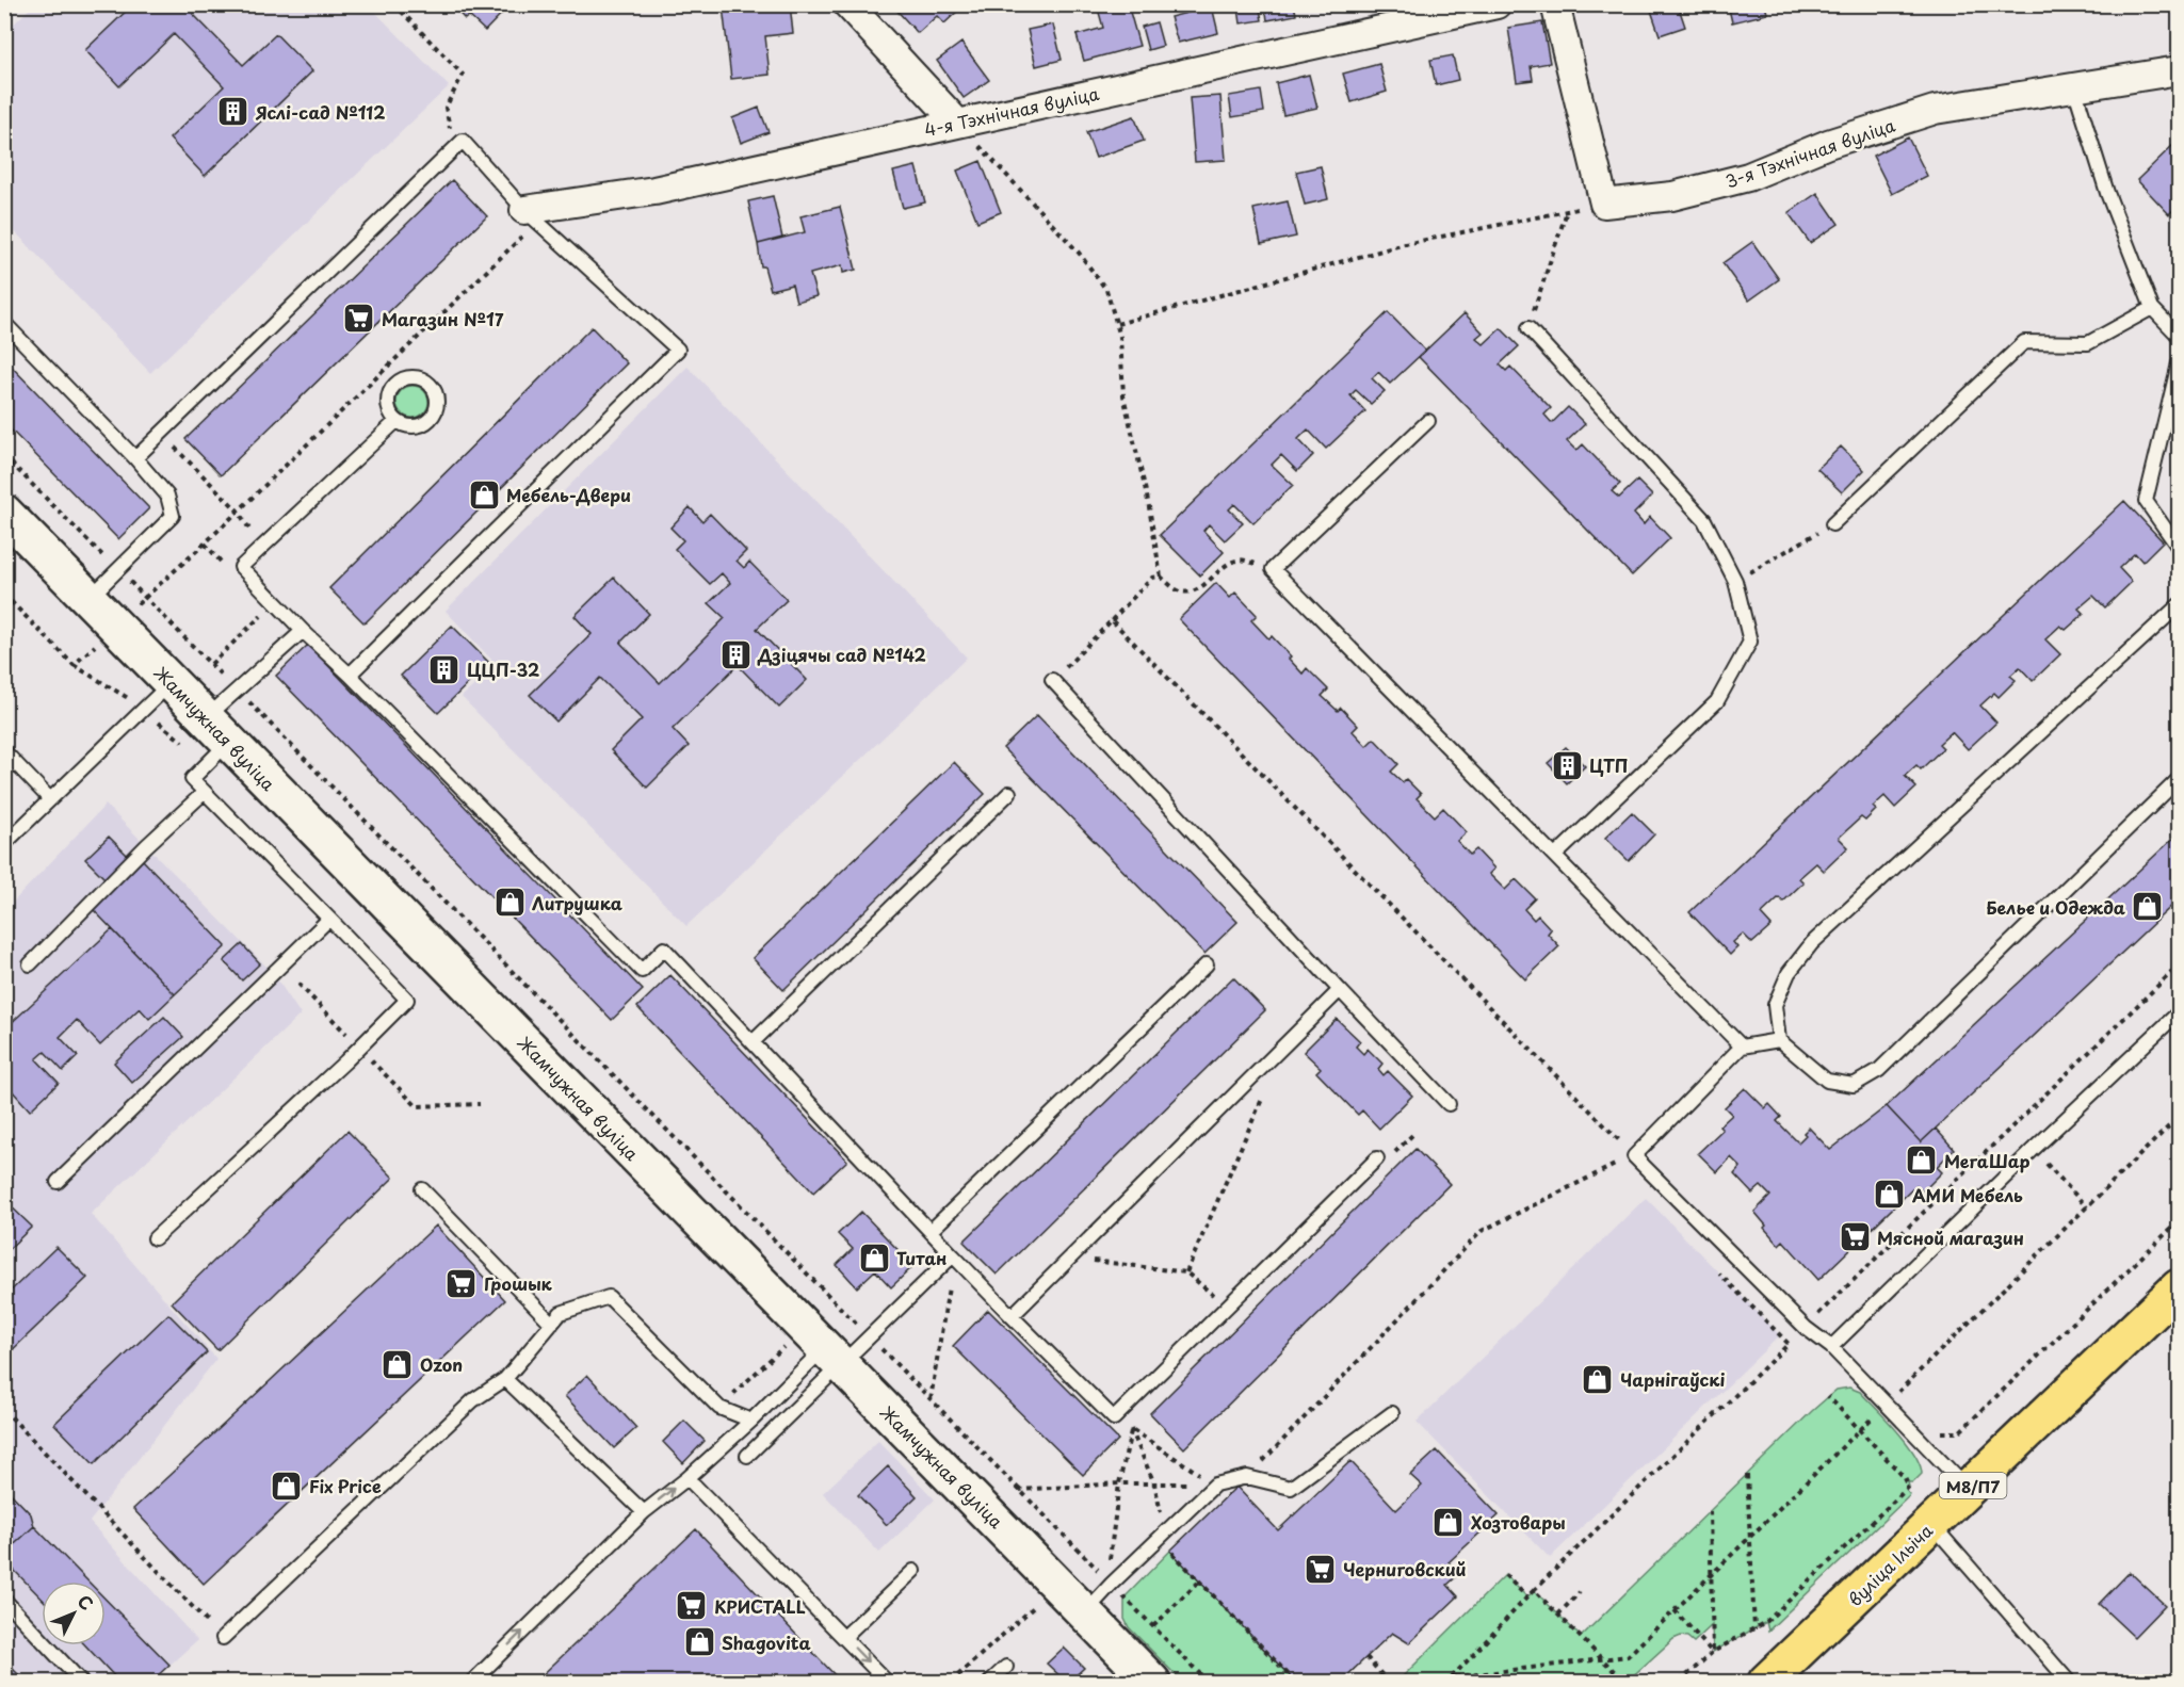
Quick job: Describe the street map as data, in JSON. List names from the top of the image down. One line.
{"streets":{"main road":["Жамчужная вуліца","М8/П7","вуліца Ільіча"],"street":["4-я Тэхнічная вуліца","3-я Тэхнічная вуліца"]},"places":{"building":["Яслі-сад №112","Дзіцячы сад №142","ЦЦП-32","ЦТП"],"supermarket":["Магазин №17","Мясной магазин","Грошык","Черниговский","КРИСТАLL"],"shop":["Мебель-Двери","Литрушка","Белье и Одежда","МегаШар","АМИ Мебель","Титан","Ozon","Чарнігаўскі","Fix Price","Хозтовары","Shagovita"]},"north":"top right"}
